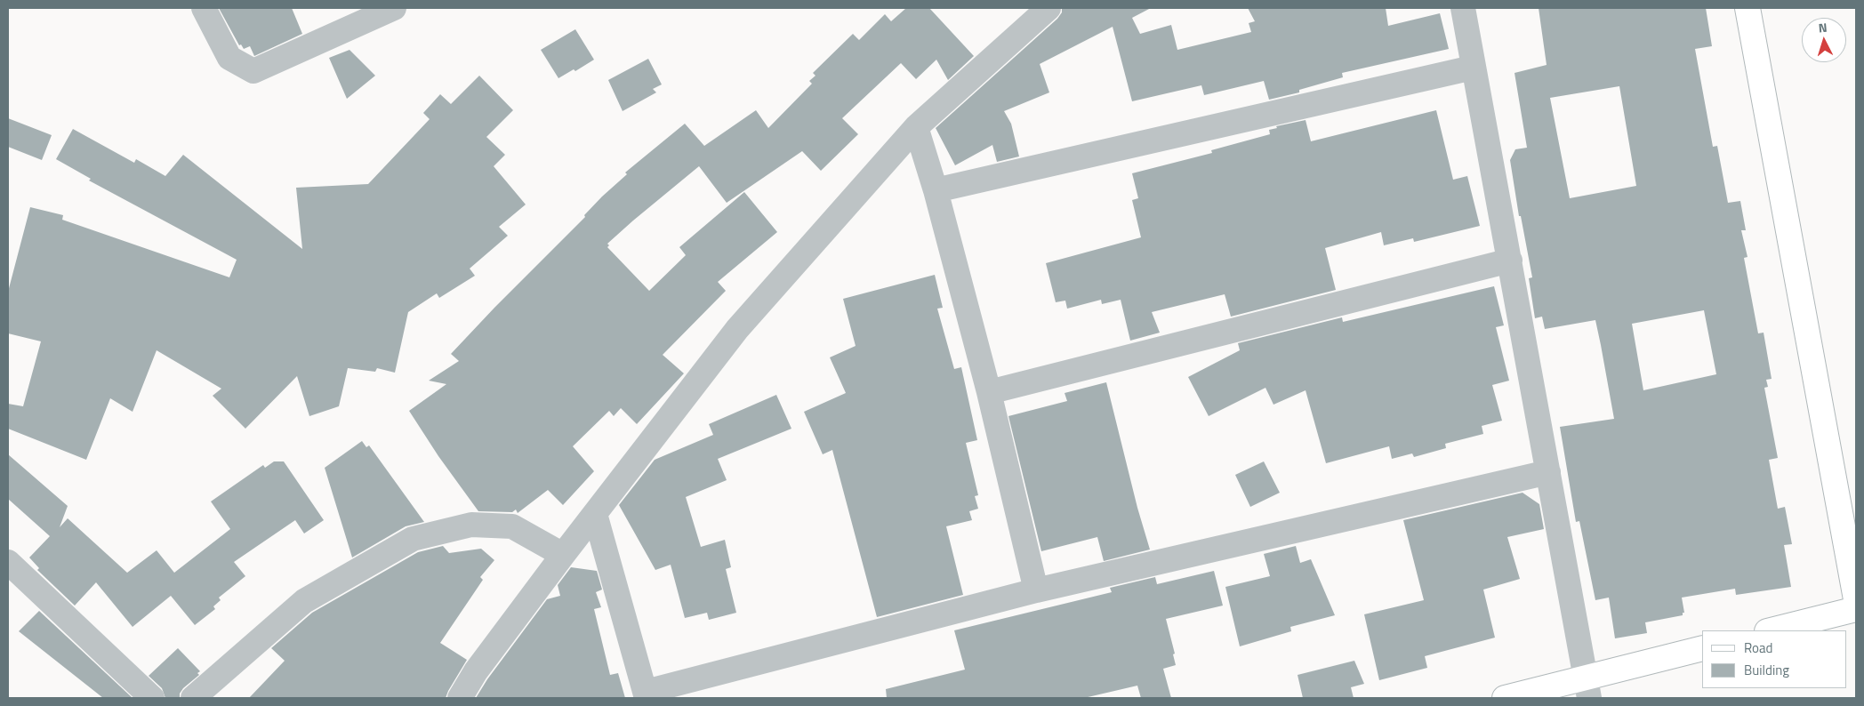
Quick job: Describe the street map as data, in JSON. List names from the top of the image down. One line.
{"legend":["Road","Building"],"north":"top"}
